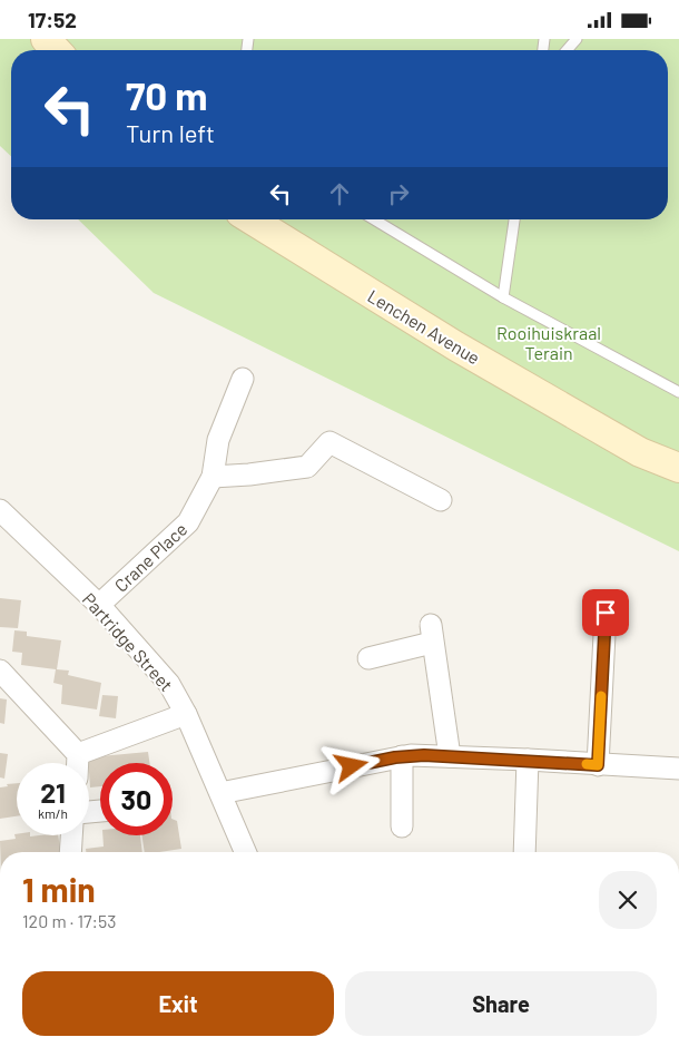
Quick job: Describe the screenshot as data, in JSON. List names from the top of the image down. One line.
{"streets":{"main road":["Lenchen Avenue"],"street":["Crane Place","Partridge Street"]},"crossings":[["Crane Place","Partridge Street"]],"parks":["Rooihuiskraal Terain"],"page":{"status":"17:52","turn":["70 m","Turn left"],"speed":"21 km/h","limit":"30","heading":["1 min","120 m · 17:53"],"buttons":["Exit","Share"]}}
